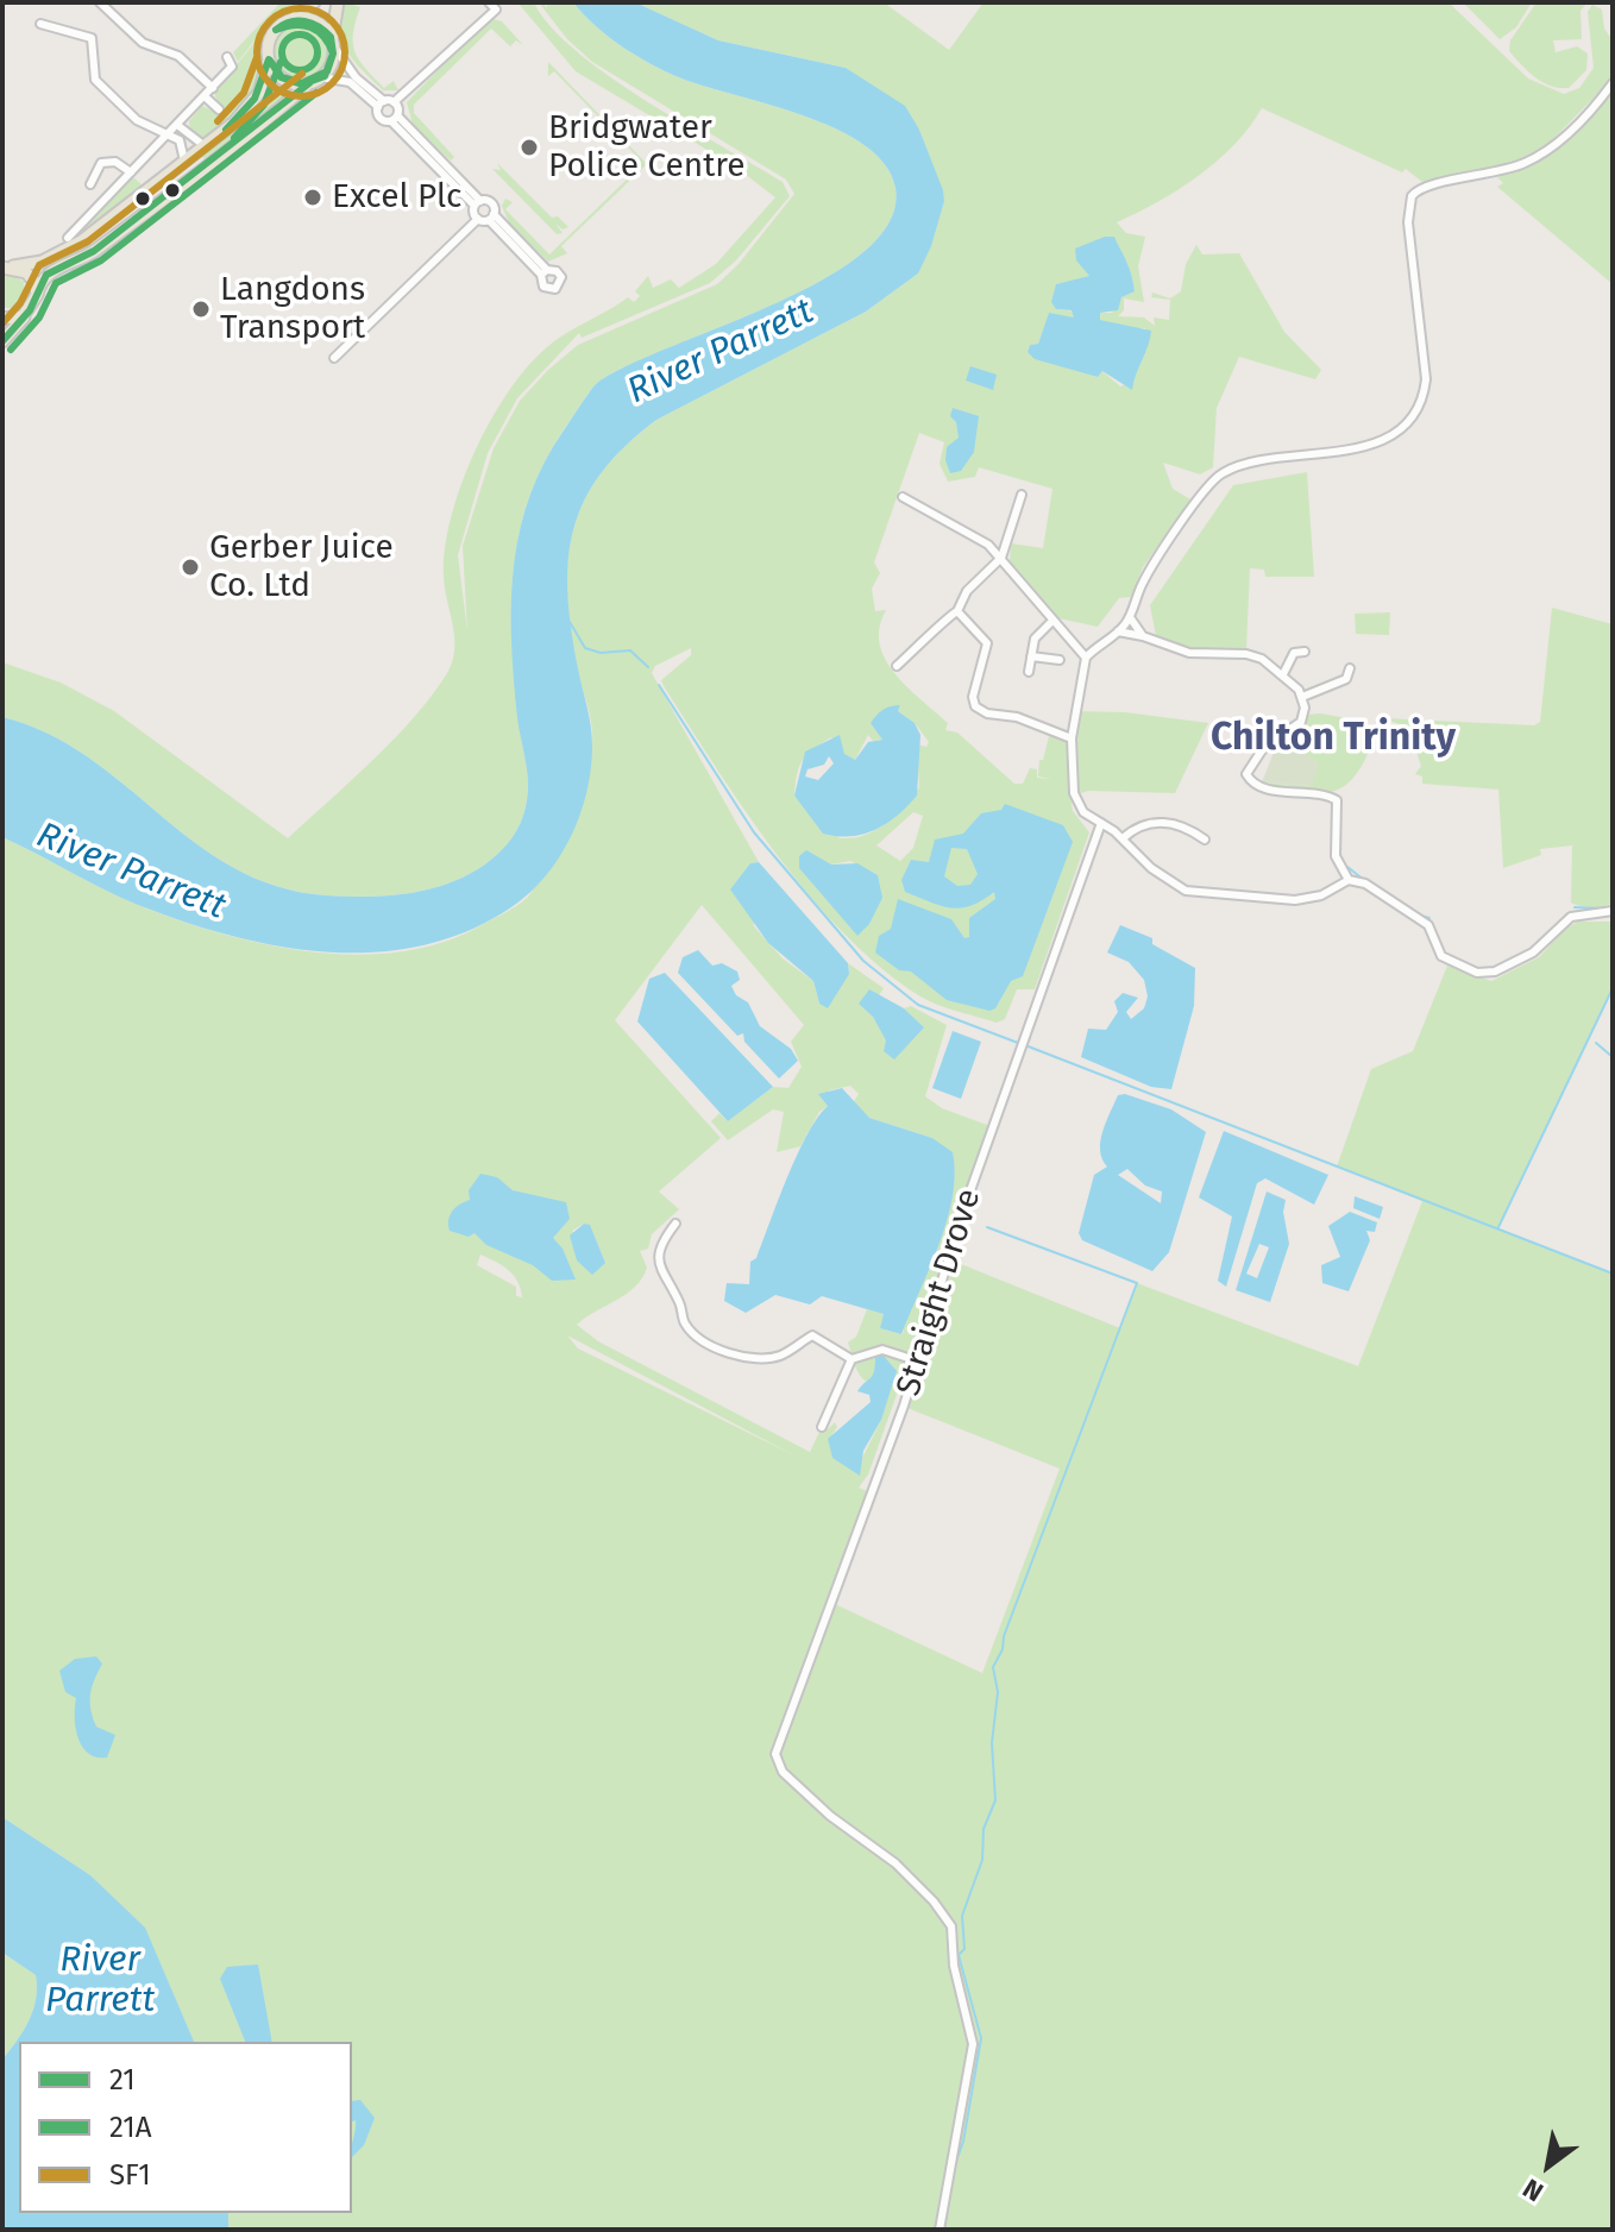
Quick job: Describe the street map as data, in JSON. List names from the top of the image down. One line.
{"streets":{"street":["Straight Drove"]},"districts":["Chilton Trinity"],"water":["River Parrett"],"places":["Bridgwater Police Centre","Excel Plc","Langdons Transport","Gerber Juice Co. Ltd"],"lines":["transit line SF1","transit line 21","transit line 21A"],"legend":["21","21A","SF1"],"north":"bottom left"}
